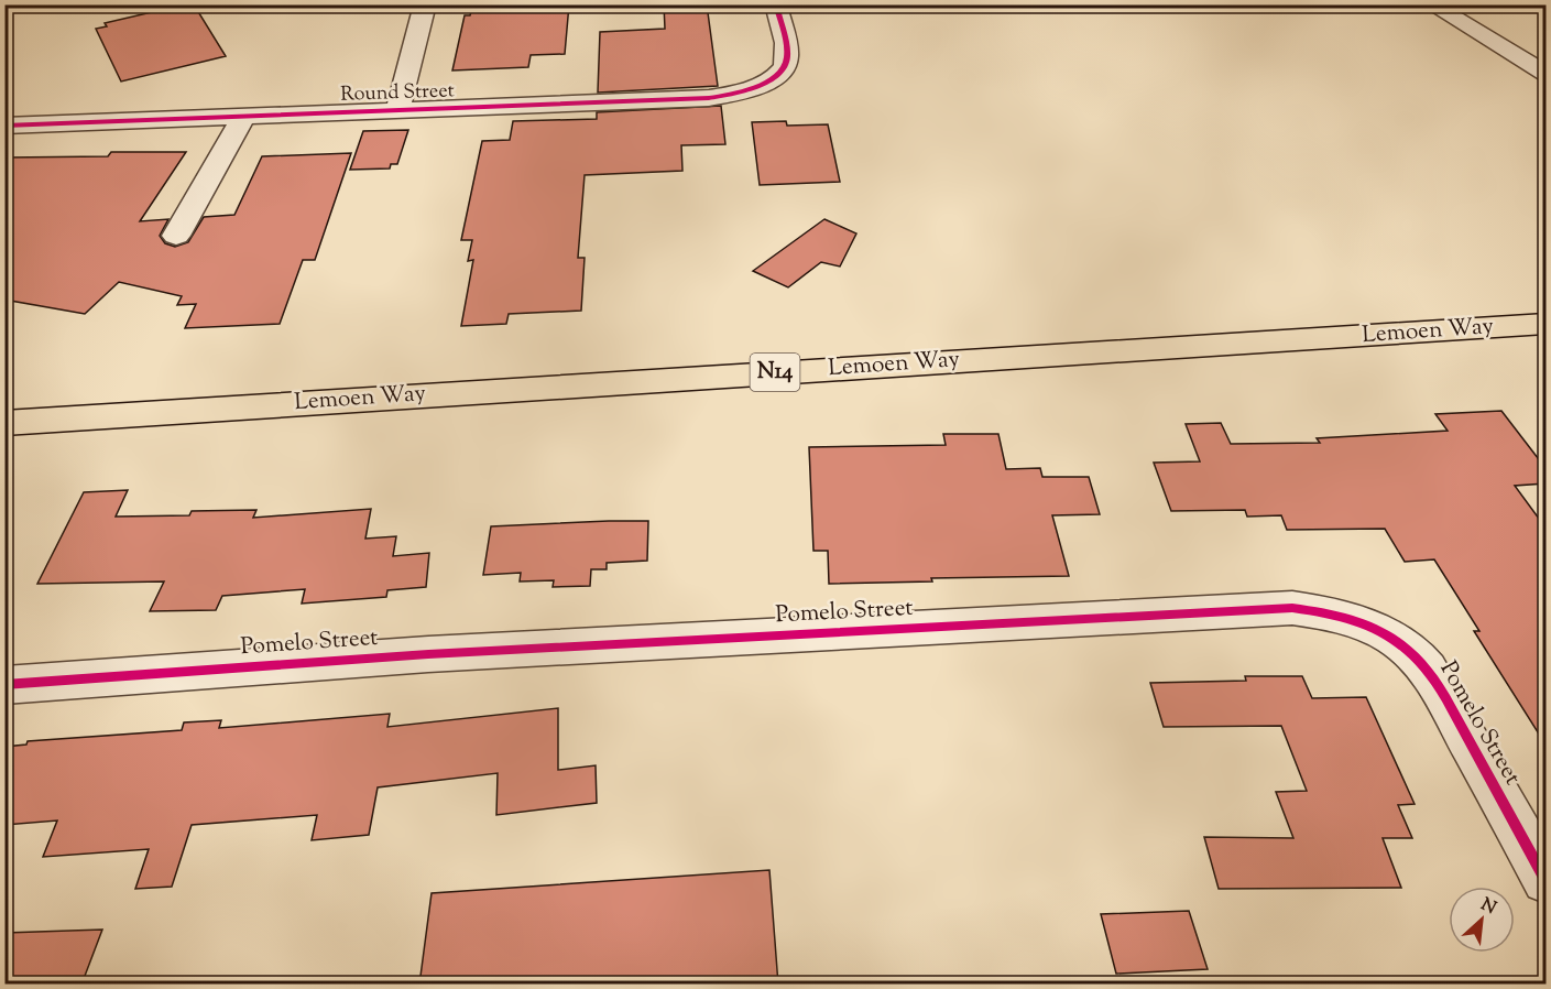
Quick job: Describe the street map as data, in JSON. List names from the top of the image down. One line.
{"streets":{"highway":["Lemoen Way","N14"],"street":["Round Street","Pomelo Street"]},"north":"top right"}
